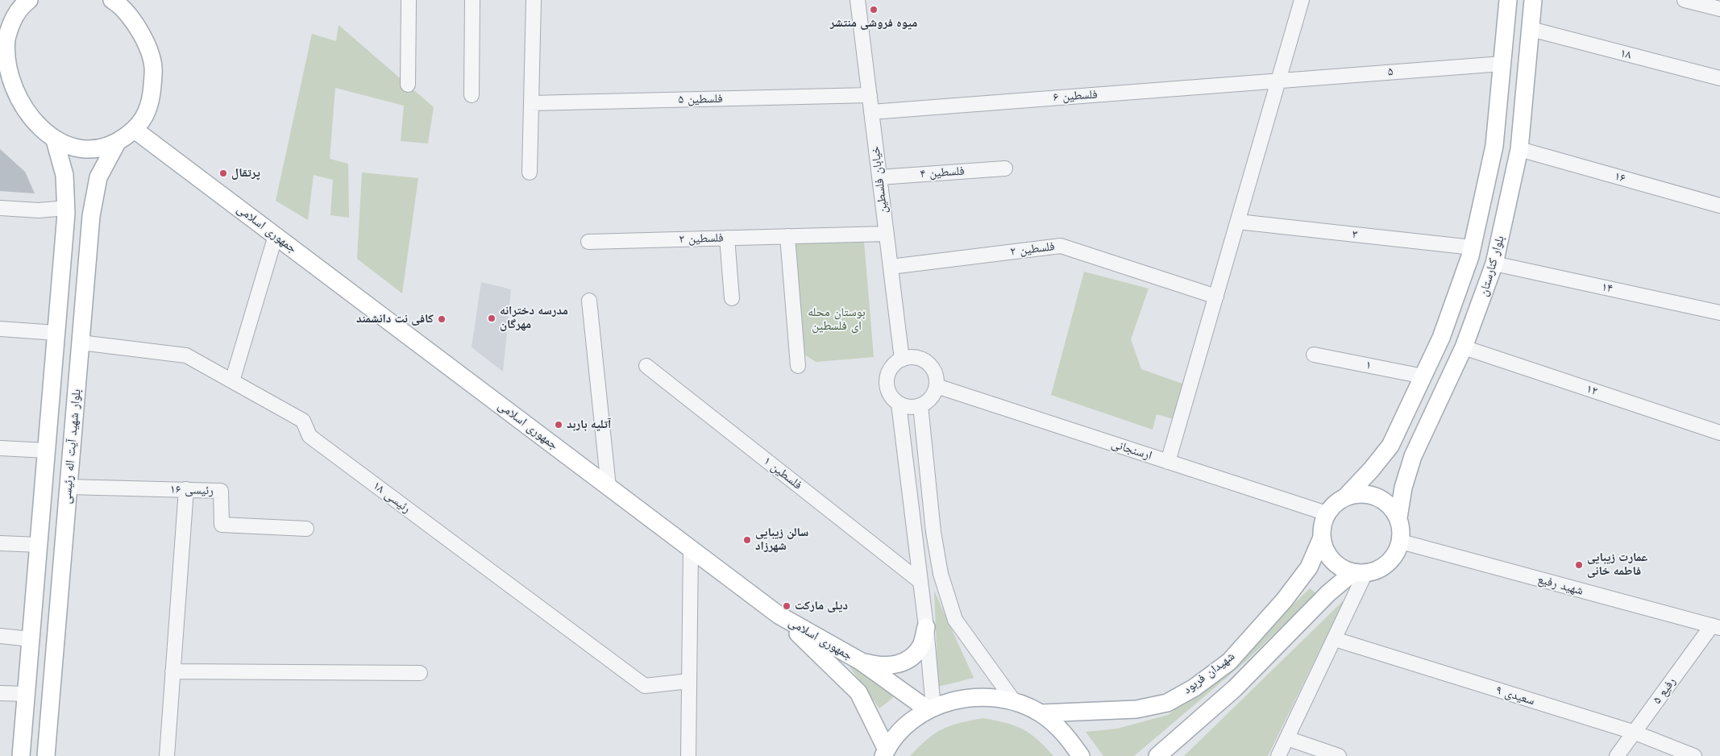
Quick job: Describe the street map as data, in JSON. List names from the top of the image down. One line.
{"streets":{"main road":["جمهوری اسلامی","بلوار کنارستان","بلوار شهید آیت اله رئیسی","شهيدان فربود"],"street":["۱۸","۵","فلسطین ۶","فلسطین ۵","فلسطین ۴","۱۶","خیابان فلسطین","۳","فلسطین ۲","۱۴","۱","۱۲","ارسنجانی","فلسطین ۱","رئیسی ۱۶","رئیسی ۱۸","شهید رفیع","رفیع ۵","سعیدی ۹"]},"crossings":[["۱۸","بلوار کنارستان"],["۵","فلسطین ۶"],["۵","بلوار کنارستان"],["فلسطین ۶","خیابان فلسطین"],["فلسطین ۵","خیابان فلسطین"],["فلسطین ۴","خیابان فلسطین"],["۱۶","بلوار کنارستان"],["خیابان فلسطین","فلسطین ۲"],["خیابان فلسطین","ارسنجانی"],["۳","بلوار کنارستان"],["بلوار کنارستان","۱۴"],["بلوار کنارستان","۱"],["بلوار کنارستان","۱۲"],["بلوار کنارستان","ارسنجانی"],["بلوار کنارستان","شهید رفیع"],["بلوار کنارستان","شهيدان فربود"],["بلوار شهید آیت اله رئیسی","رئیسی ۱۶"],["بلوار شهید آیت اله رئیسی","رئیسی ۱۸"],["ارسنجانی","شهید رفیع"],["ارسنجانی","شهيدان فربود"],["شهید رفیع","شهيدان فربود"],["شهید رفیع","رفیع ۵"],["رفیع ۵","سعیدی ۹"]],"parks":["بوستان محله ای فلسطین"],"places":["میوه فروشی منتشر","پرتقال","مدرسه دخترانه مهرگان","کافی نت دانشمند","آتلیه باربد","سالن زیبایی شهرزاد","عمارت زیبایی فاطمه خانی","دیلی مارکت"]}
